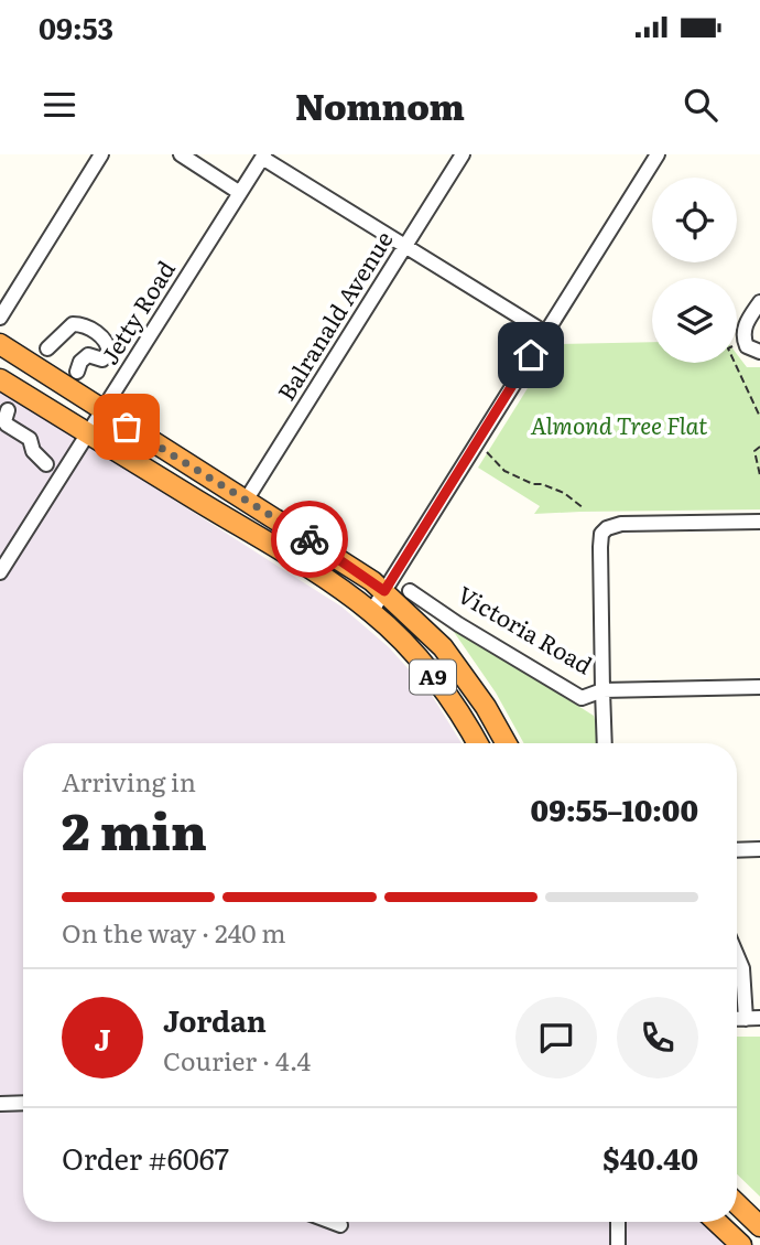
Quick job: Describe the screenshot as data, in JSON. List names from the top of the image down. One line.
{"streets":{"highway":["A9"],"street":["Jetty Road","Balranald Avenue","Victoria Road"]},"crossings":[["Jetty Road","A9"],["Balranald Avenue","A9"]],"parks":["Almond Tree Flat"],"page":{"status":"09:53","header":"Nomnom","heading":["2 min","Arriving in","09:55–10:00"],"panel":["Jordan","Courier · 4.4","Order #6067","$40.40"],"bar":"On the way · 240 m","round":"J"}}
